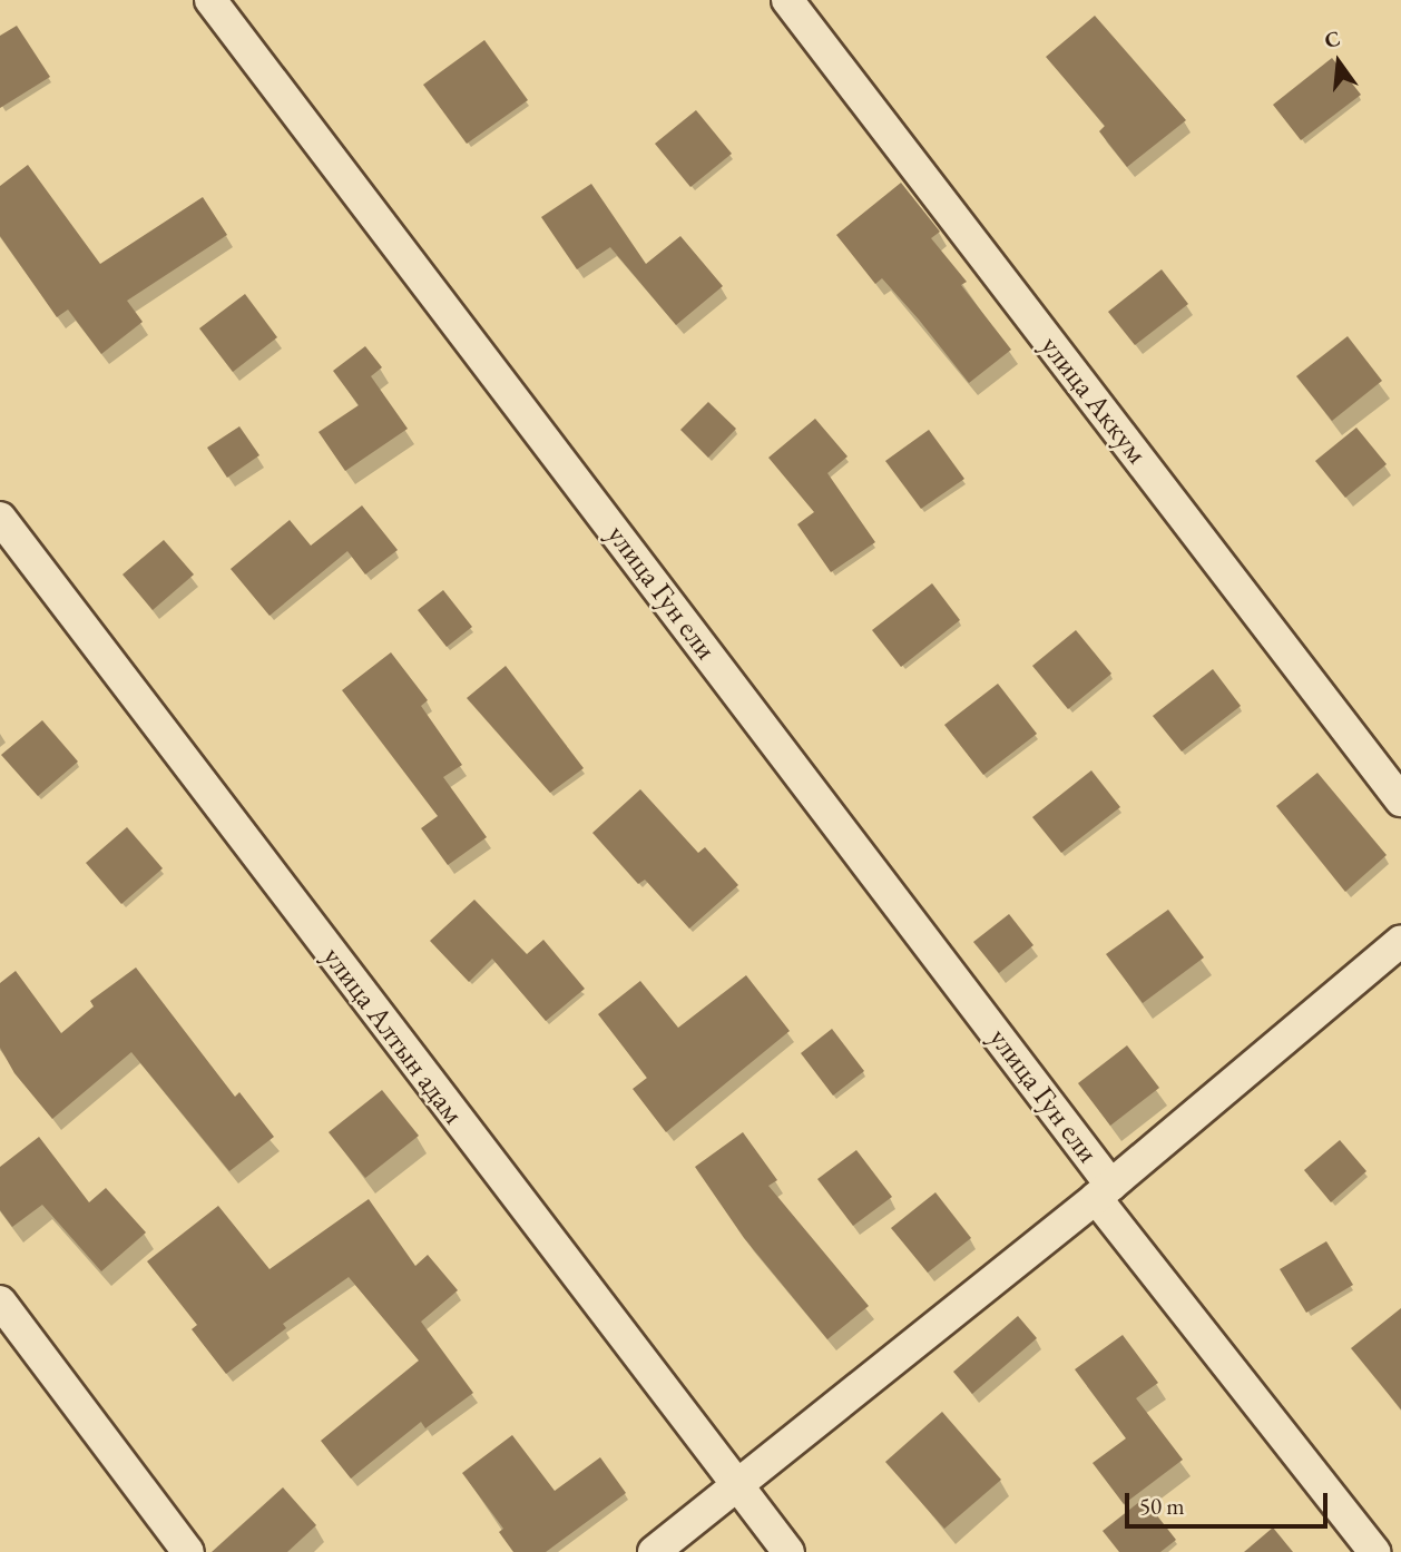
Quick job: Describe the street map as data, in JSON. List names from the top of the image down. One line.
{"streets":{"street":["улица Аккум","улица Гун ели","улица Алтын адам"]},"scale_bar":"50 m","north":"top"}
